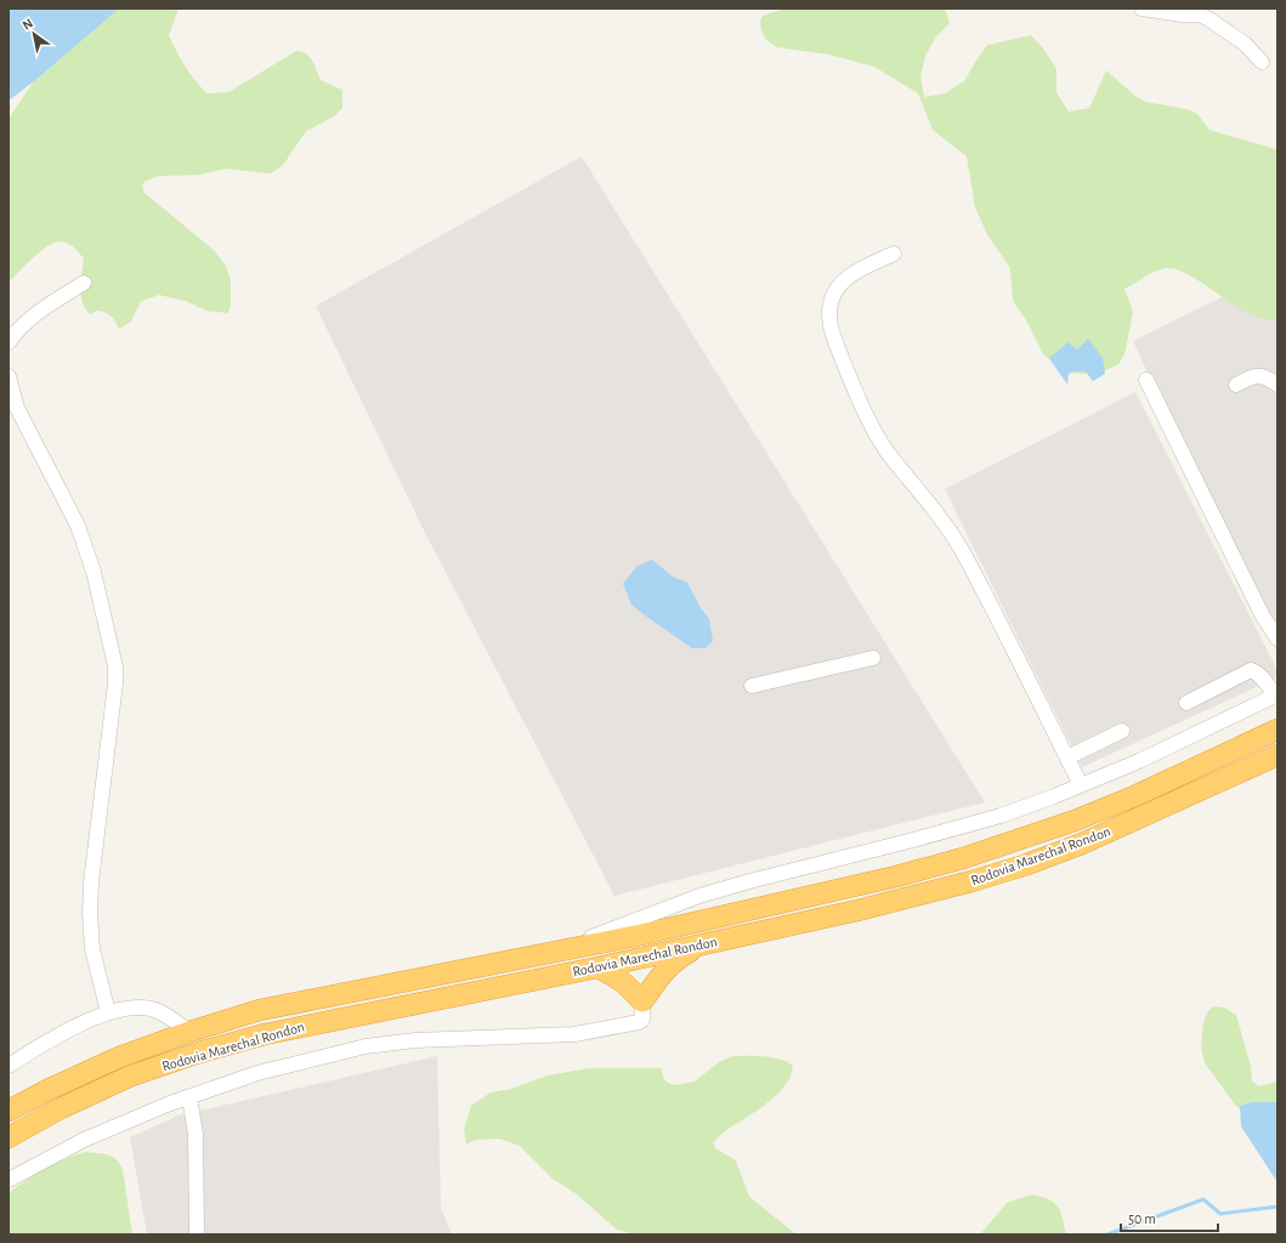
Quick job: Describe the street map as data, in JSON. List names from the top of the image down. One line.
{"streets":{"highway":["Rodovia Marechal Rondon"]},"scale_bar":"50 m","north":"top left"}
